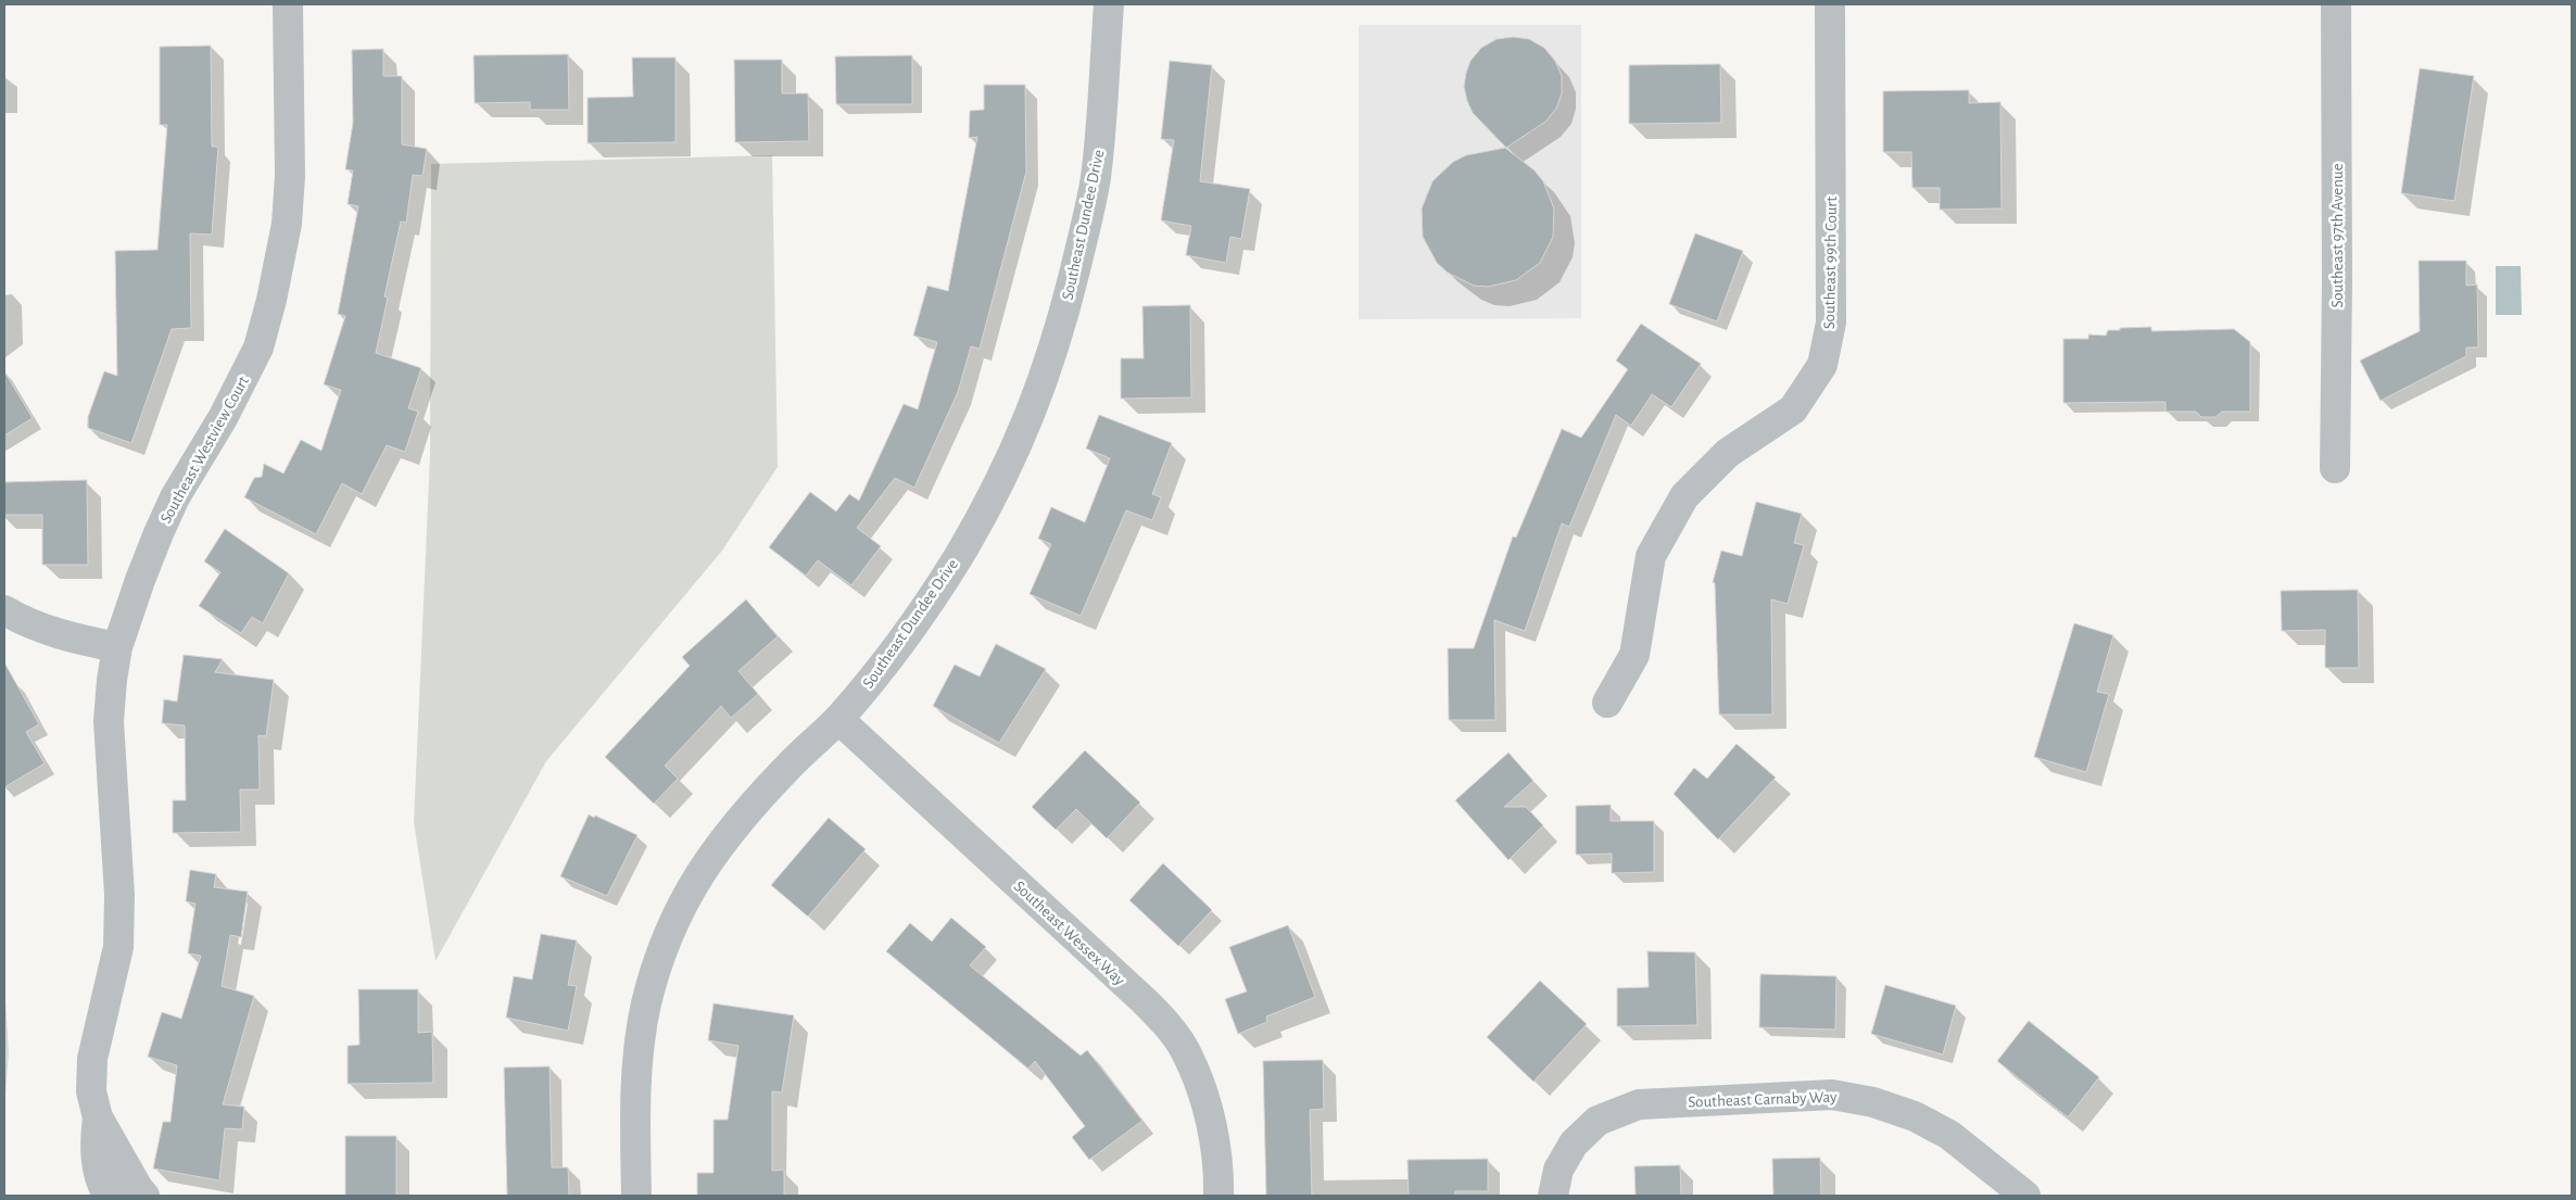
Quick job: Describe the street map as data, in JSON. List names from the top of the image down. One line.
{"streets":{"street":["Southeast Dundee Drive","Southeast 97th Avenue","Southeast 99th Court","Southeast Westview Court","Southeast Wessex Way","Southeast Carnaby Way"]},"crossings":[["Southeast Dundee Drive","Southeast Wessex Way"]]}
